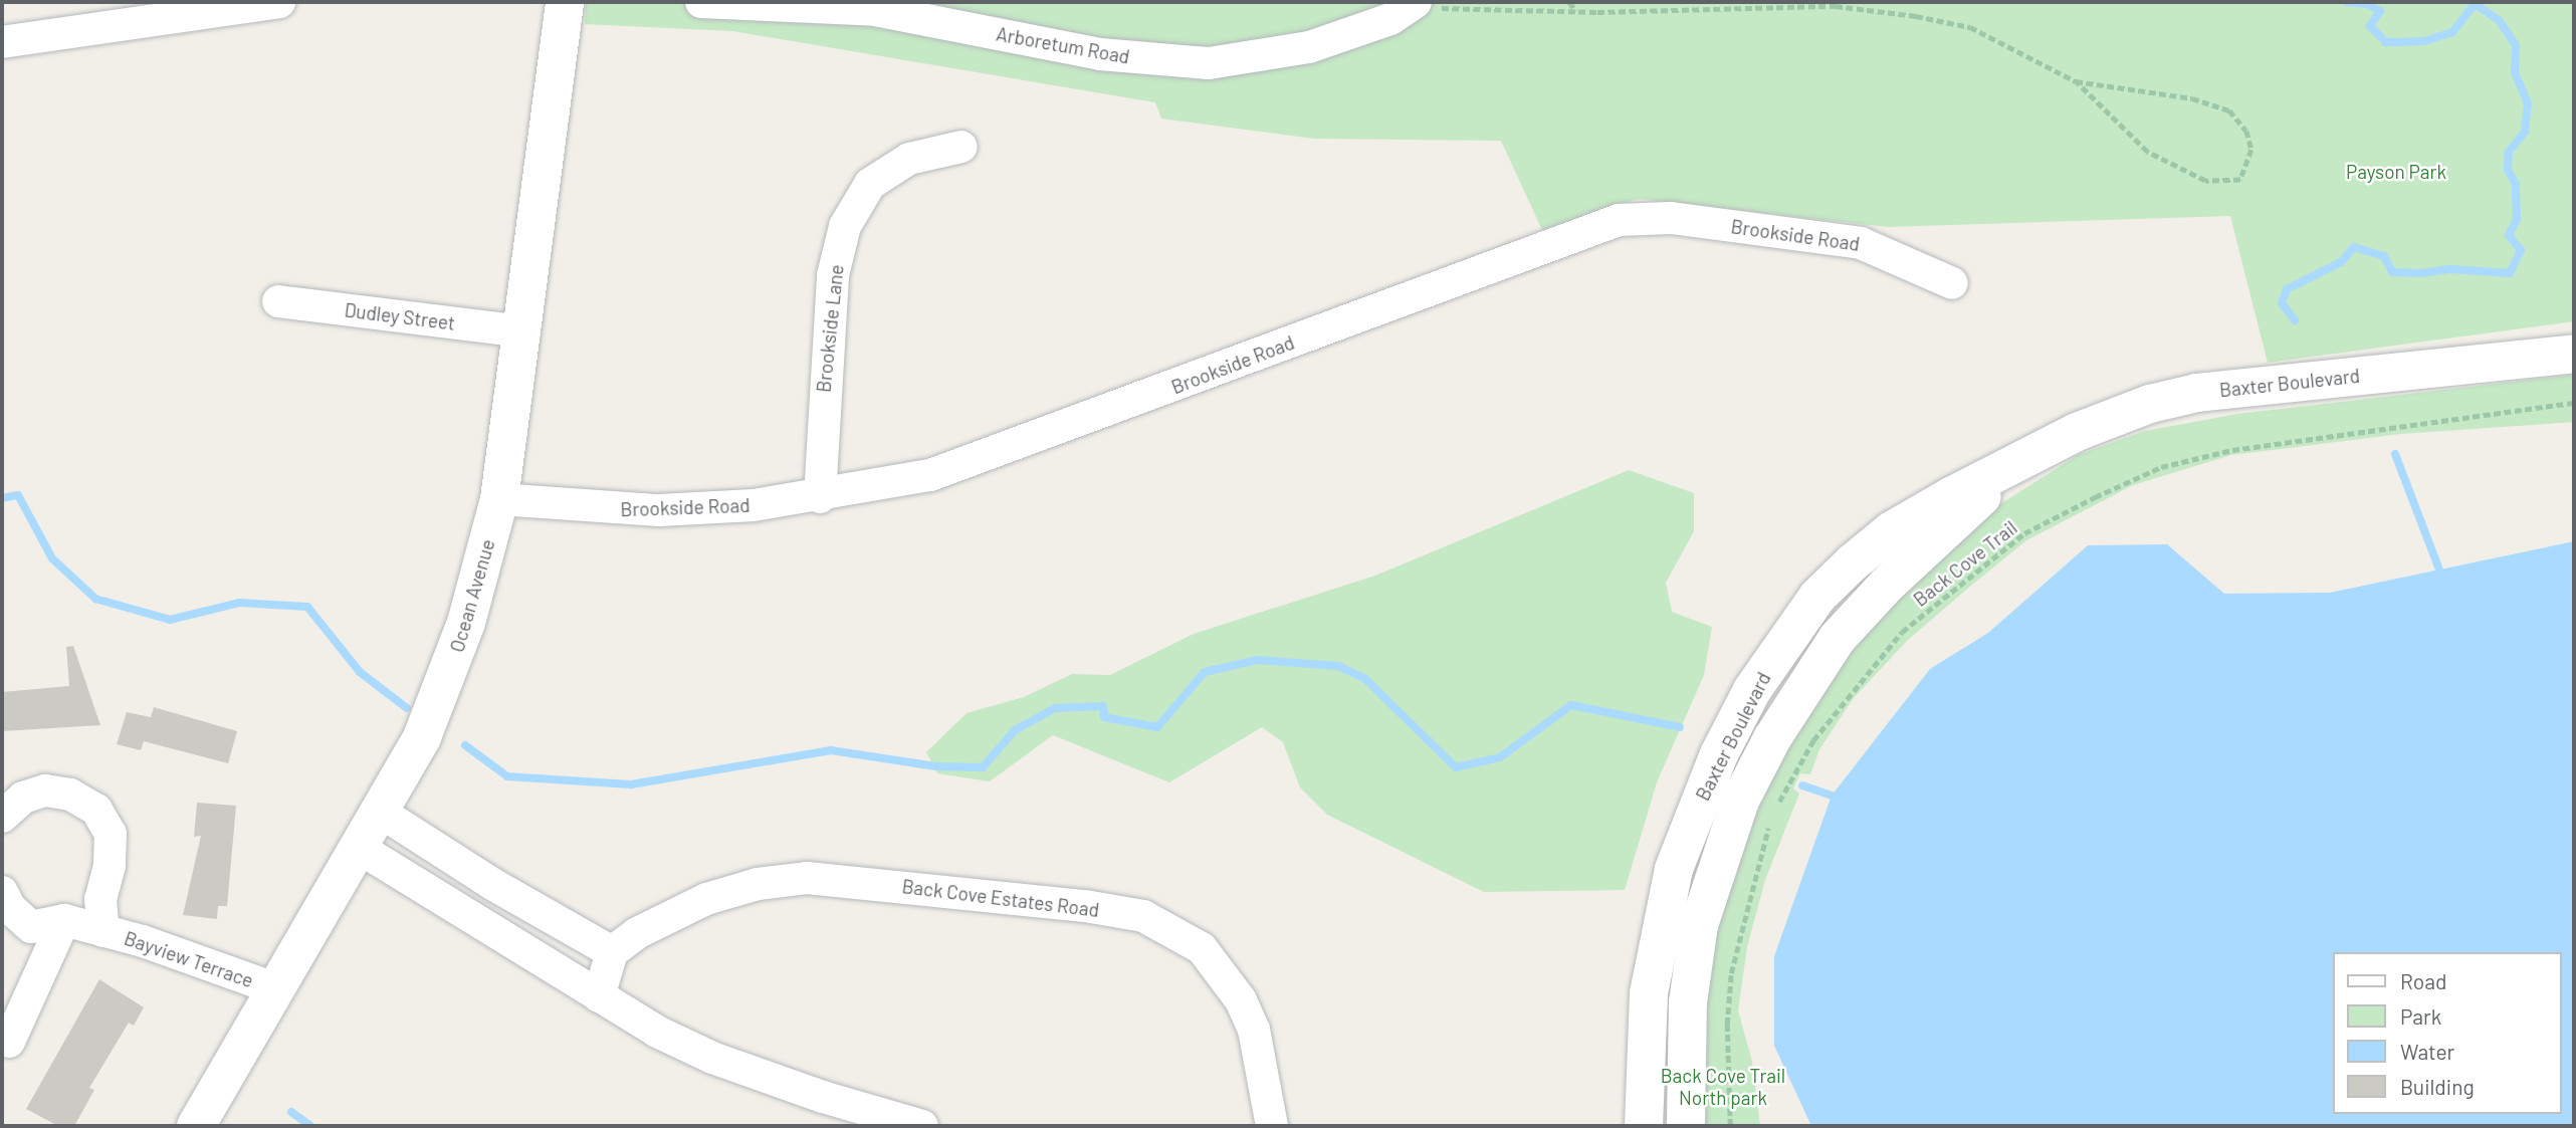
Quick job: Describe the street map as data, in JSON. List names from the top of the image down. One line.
{"streets":{"street":["Arboretum Road","Brookside Road","Dudley Street","Brookside Lane","Baxter Boulevard","Ocean Avenue","Back Cove Estates Road","Bayview Terrace"],"path":["Back Cove Trail"]},"crossings":[["Brookside Road","Brookside Lane"],["Brookside Road","Ocean Avenue"],["Dudley Street","Ocean Avenue"],["Ocean Avenue","Bayview Terrace"]],"parks":["Payson Park","Back Cove Trail North park"],"legend":["Road","Park","Water","Building"]}
